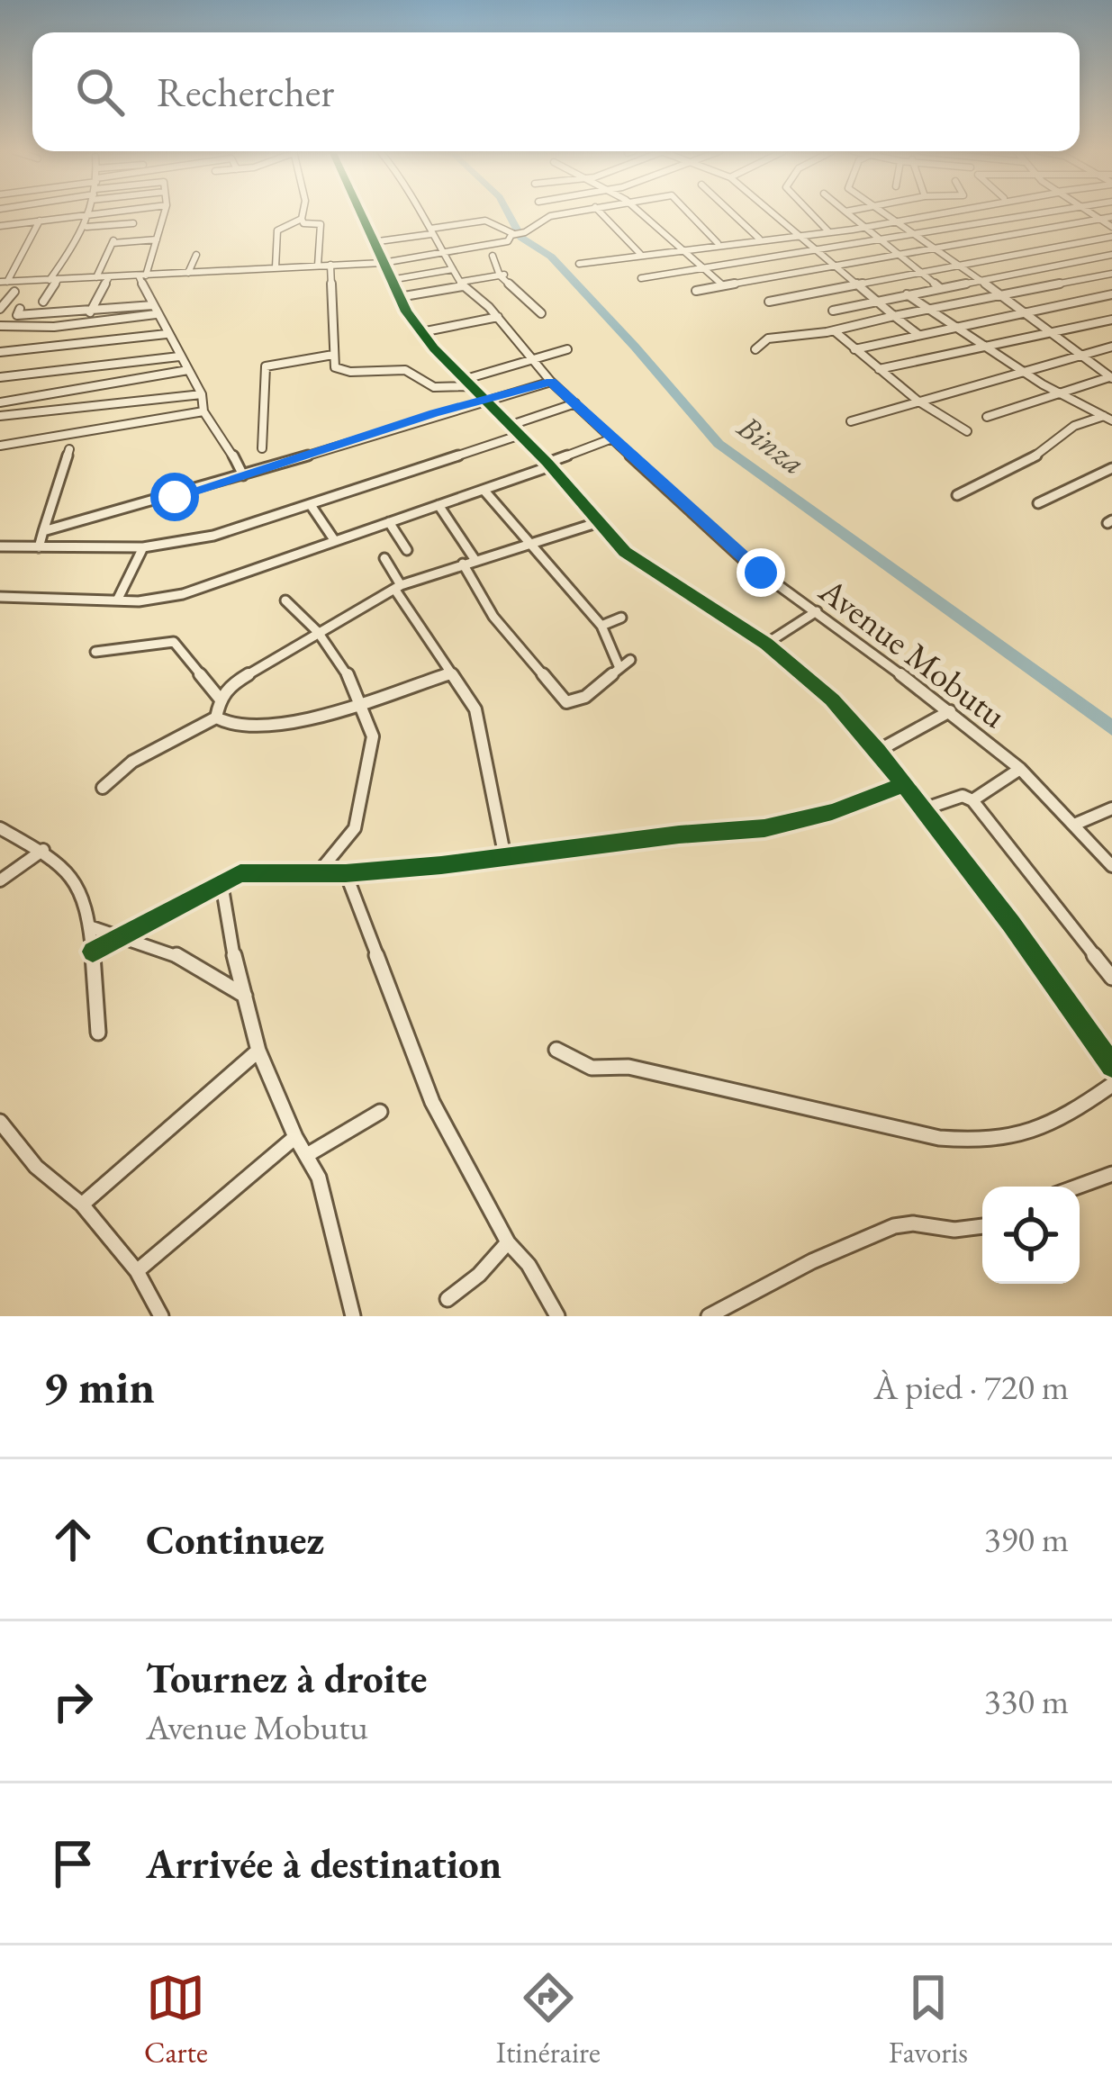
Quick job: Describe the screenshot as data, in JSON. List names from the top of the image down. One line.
{"streets":{"street":["Avenue Mobutu"]},"water":["Binza"],"page":{"search":"Rechercher","heading":["9 min","À pied · 720 m"],"list":[["Continuez","390 m"],["Tournez à droite","Avenue Mobutu","330 m"],"Arrivée à destination"],"nav":["Carte","Itinéraire","Favoris"]}}
